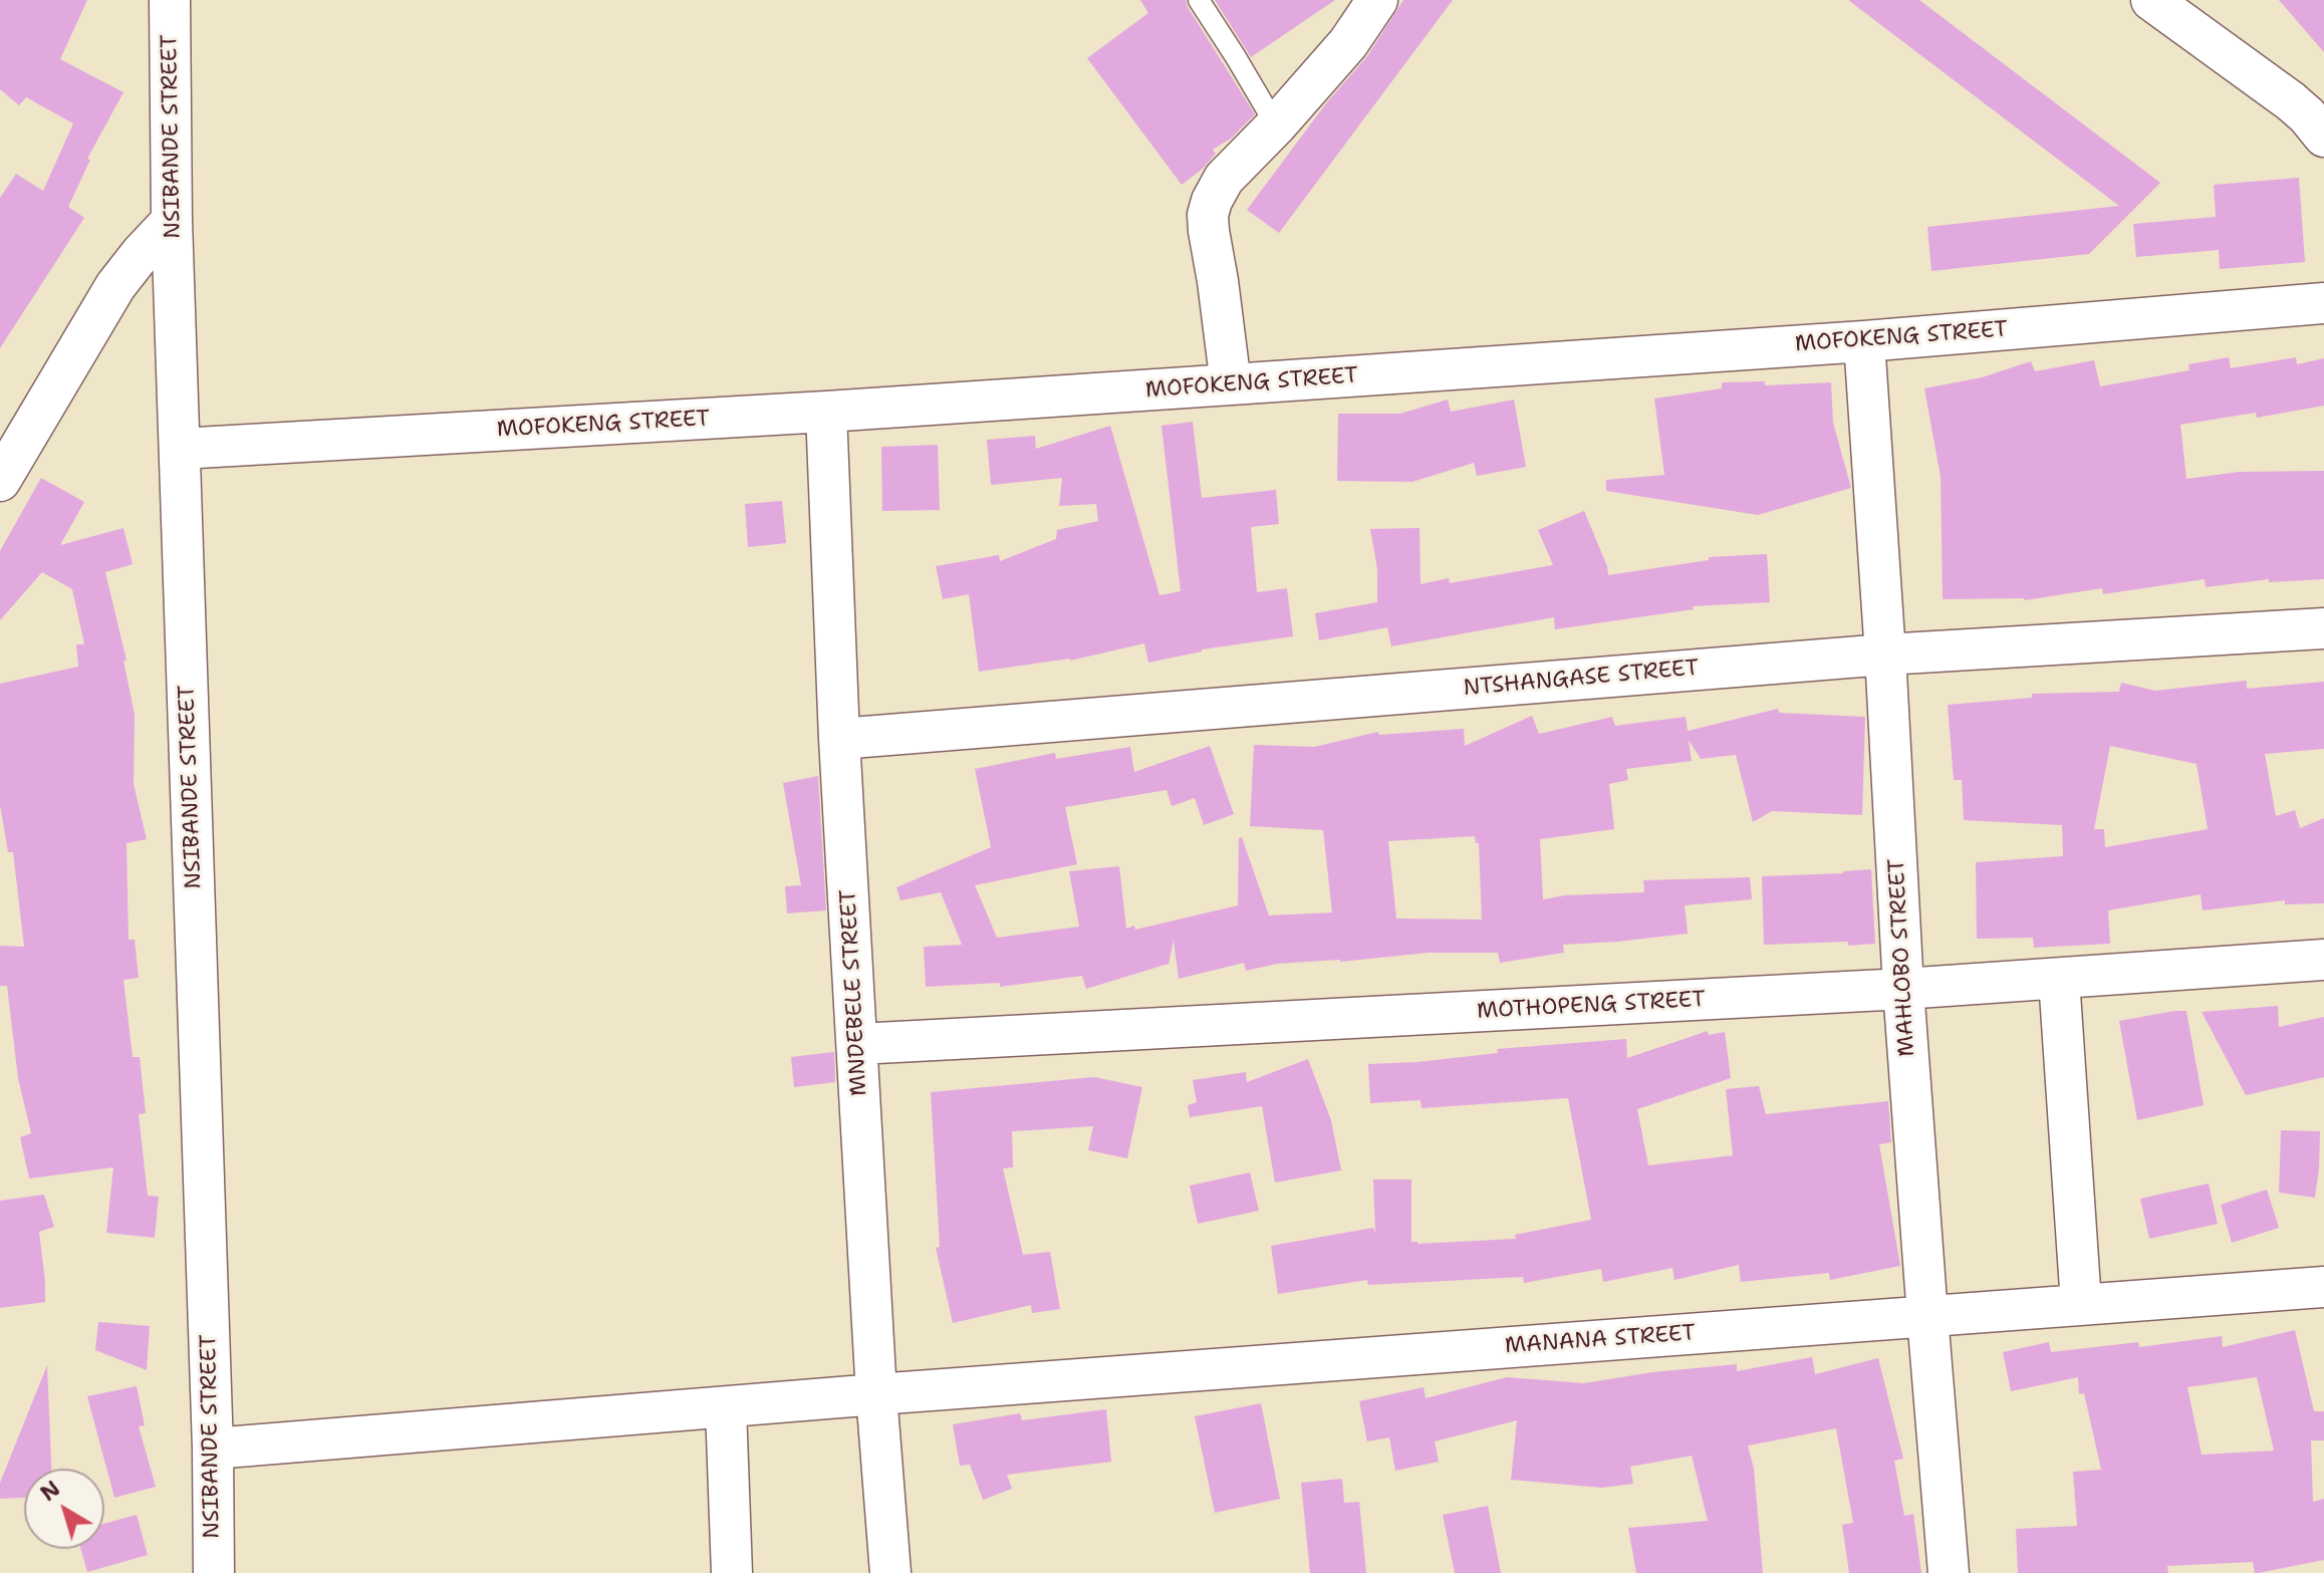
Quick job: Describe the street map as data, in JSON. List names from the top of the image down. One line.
{"streets":{"street":["NSIBANDE STREET","MOFOKENG STREET","NTSHANGASE STREET","MAHLOBO STREET","MNDEBELE STREET","MOTHOPENG STREET","MANANA STREET"]},"crossings":[["NSIBANDE STREET","MOFOKENG STREET"],["NSIBANDE STREET","MANANA STREET"],["MOFOKENG STREET","MAHLOBO STREET"],["MOFOKENG STREET","MNDEBELE STREET"],["NTSHANGASE STREET","MAHLOBO STREET"],["NTSHANGASE STREET","MNDEBELE STREET"],["MAHLOBO STREET","MOTHOPENG STREET"],["MAHLOBO STREET","MANANA STREET"],["MNDEBELE STREET","MOTHOPENG STREET"],["MNDEBELE STREET","MANANA STREET"]],"north":"top left"}
